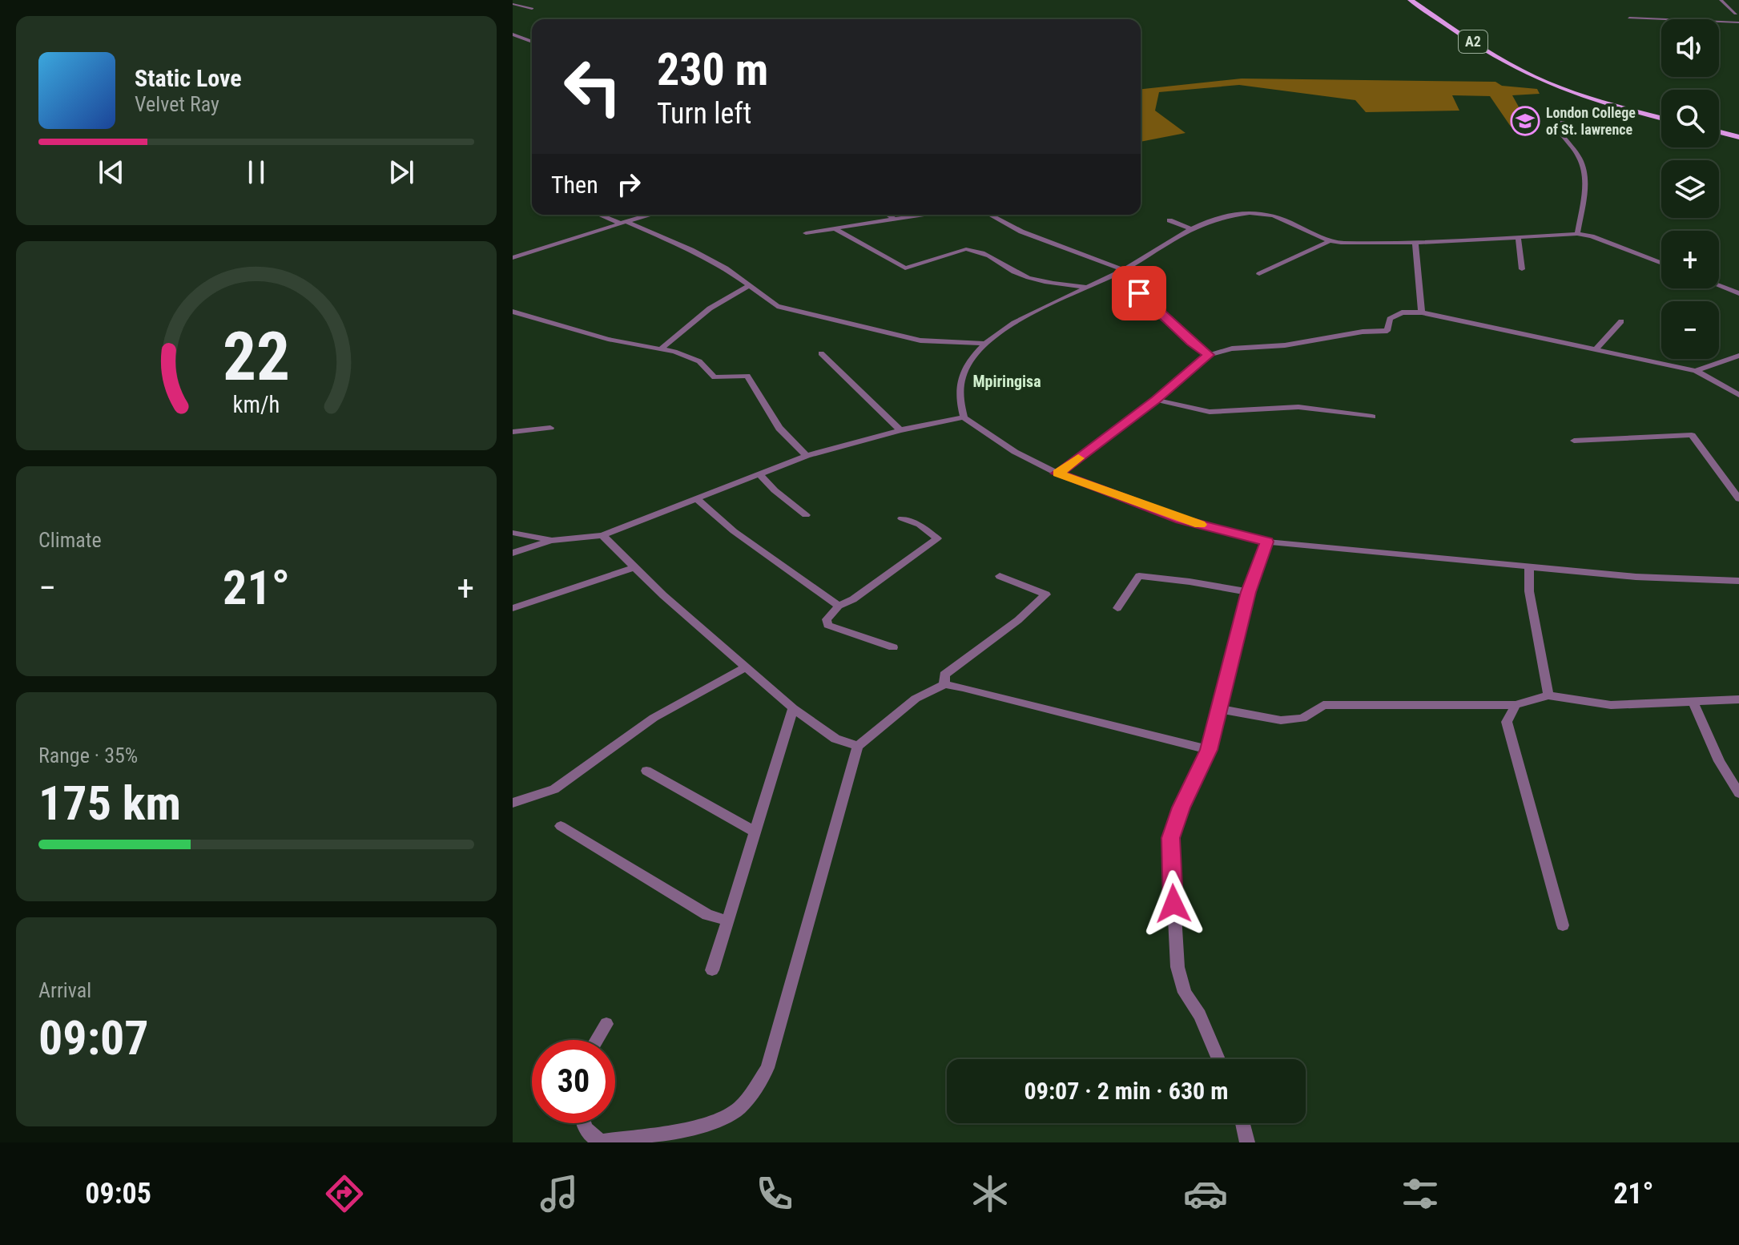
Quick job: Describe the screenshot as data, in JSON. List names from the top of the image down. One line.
{"streets":{"main road":["A2"]},"districts":["Mpiringisa"],"places":{"school or university":["London College of St. lawrence"]},"page":{"map_buttons":["+","−"],"turn":["230 m","Turn left"],"song":["Static Love","Velvet Ray"],"then":"Then","tile":["Climate",["Range · 35%","175 km"],["Arrival","09:07"]],"heat":["−","21°","+"],"limit":"30","trip":"09:07 · 2 min · 630 m","tabs":["09:05","21°"],"gauge":["22","km/h"]}}
